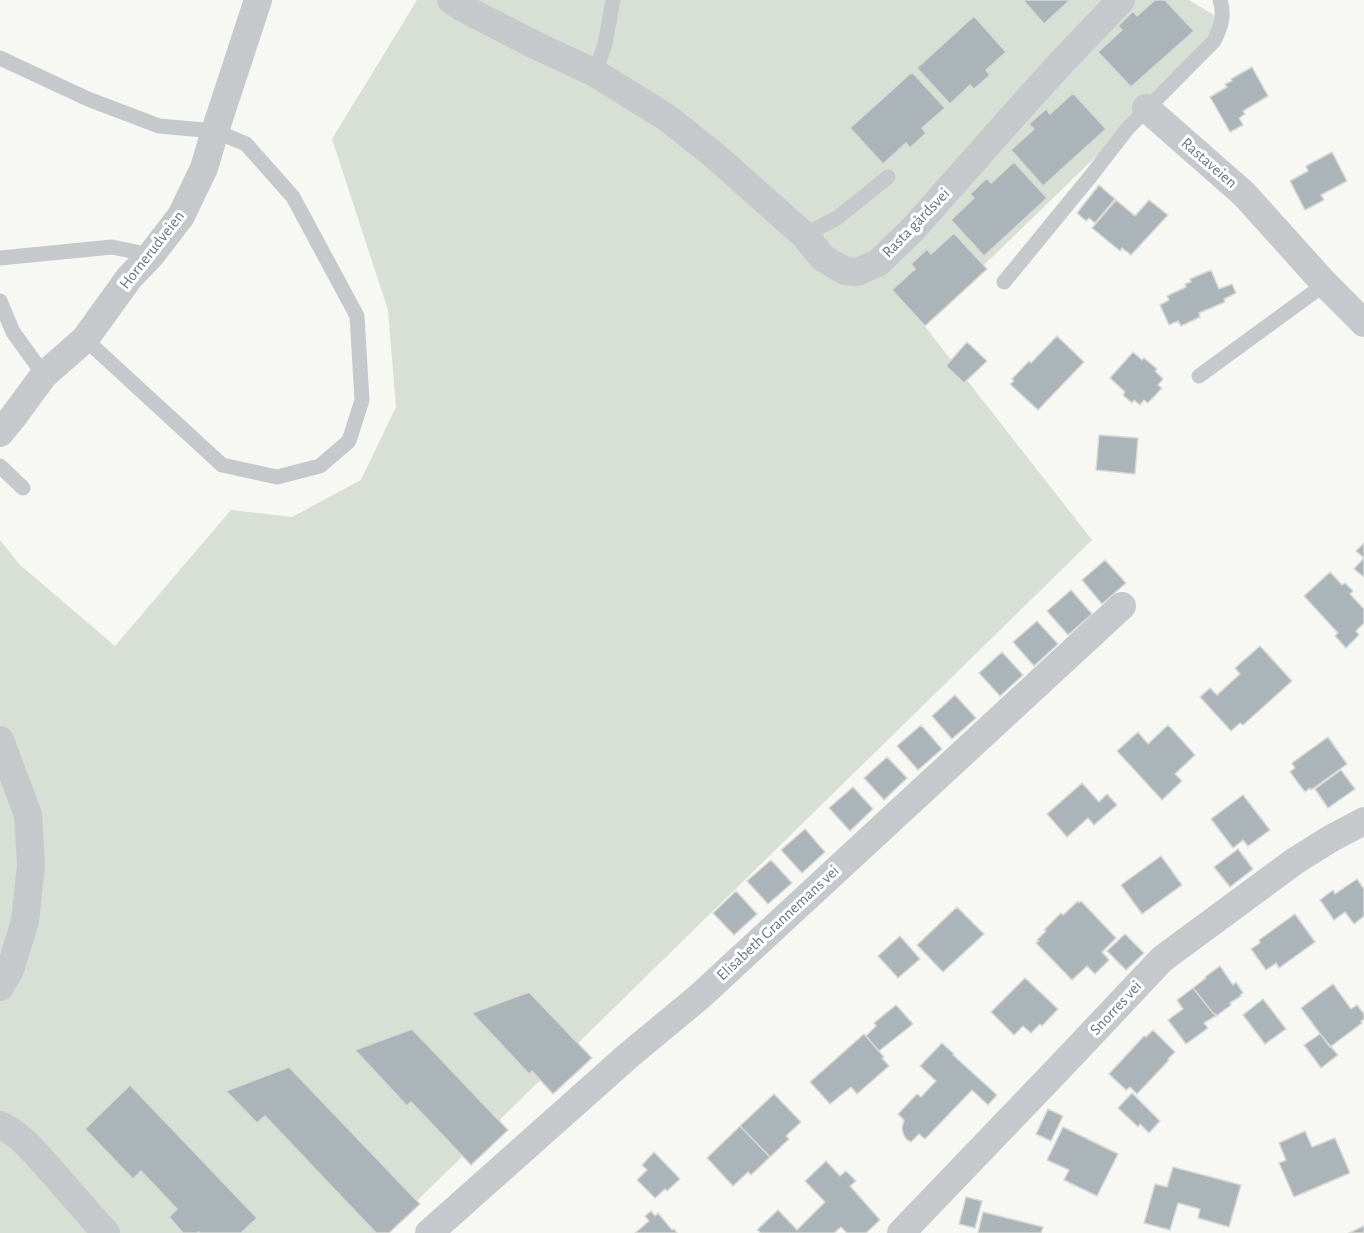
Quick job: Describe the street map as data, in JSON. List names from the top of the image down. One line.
{"streets":{"street":["Rastaveien","Rasta gårdsvei","Hornerudveien","Elisabeth Grannemans vei","Snorres vei"]}}
